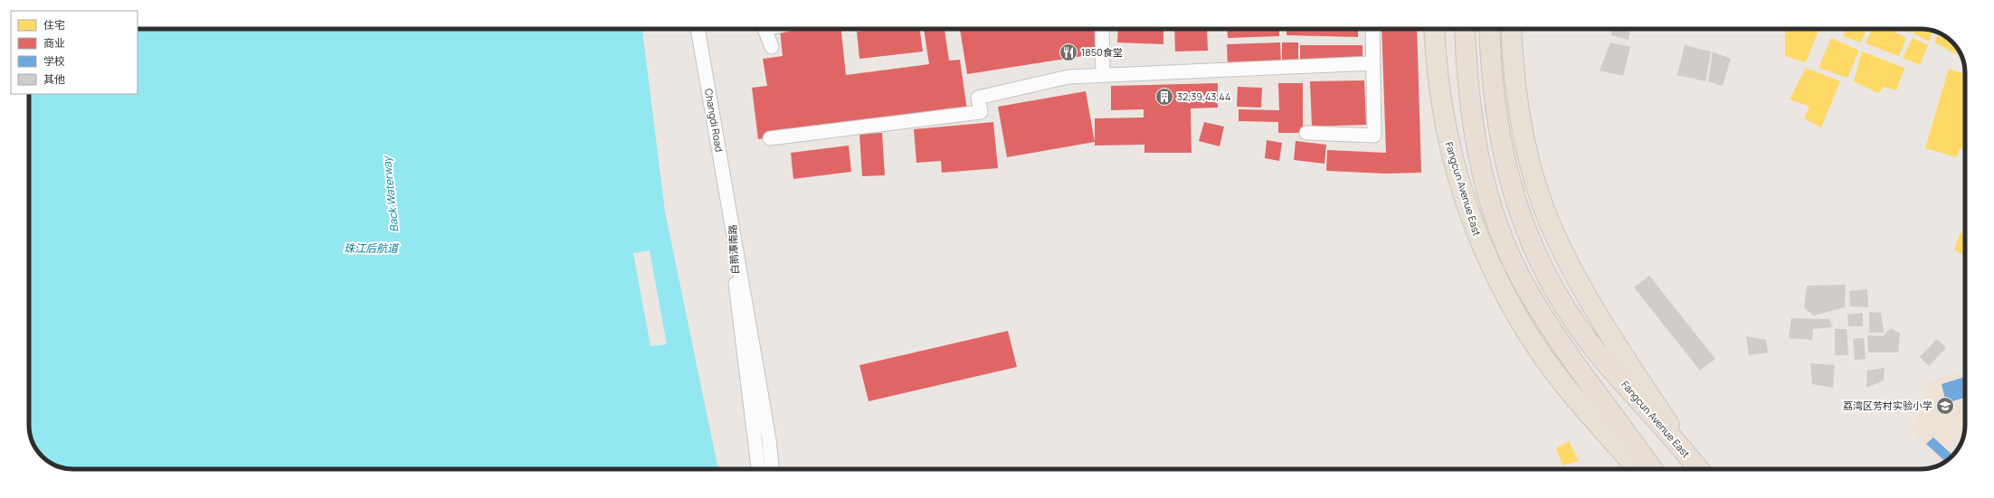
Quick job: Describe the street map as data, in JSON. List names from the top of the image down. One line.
{"streets":{"highway":["Fangcun Avenue East"],"street":["Changdi Road","白鹅潭南路"]},"crossings":[["Changdi Road","白鹅潭南路"]],"water":["Back Waterway","珠江后航道"],"places":{"restaurant":["1850食堂"],"building":["32,39,43,44"],"school or university":["荔湾区芳村实验小学"]},"legend":["住宅","商业","学校","其他"]}
